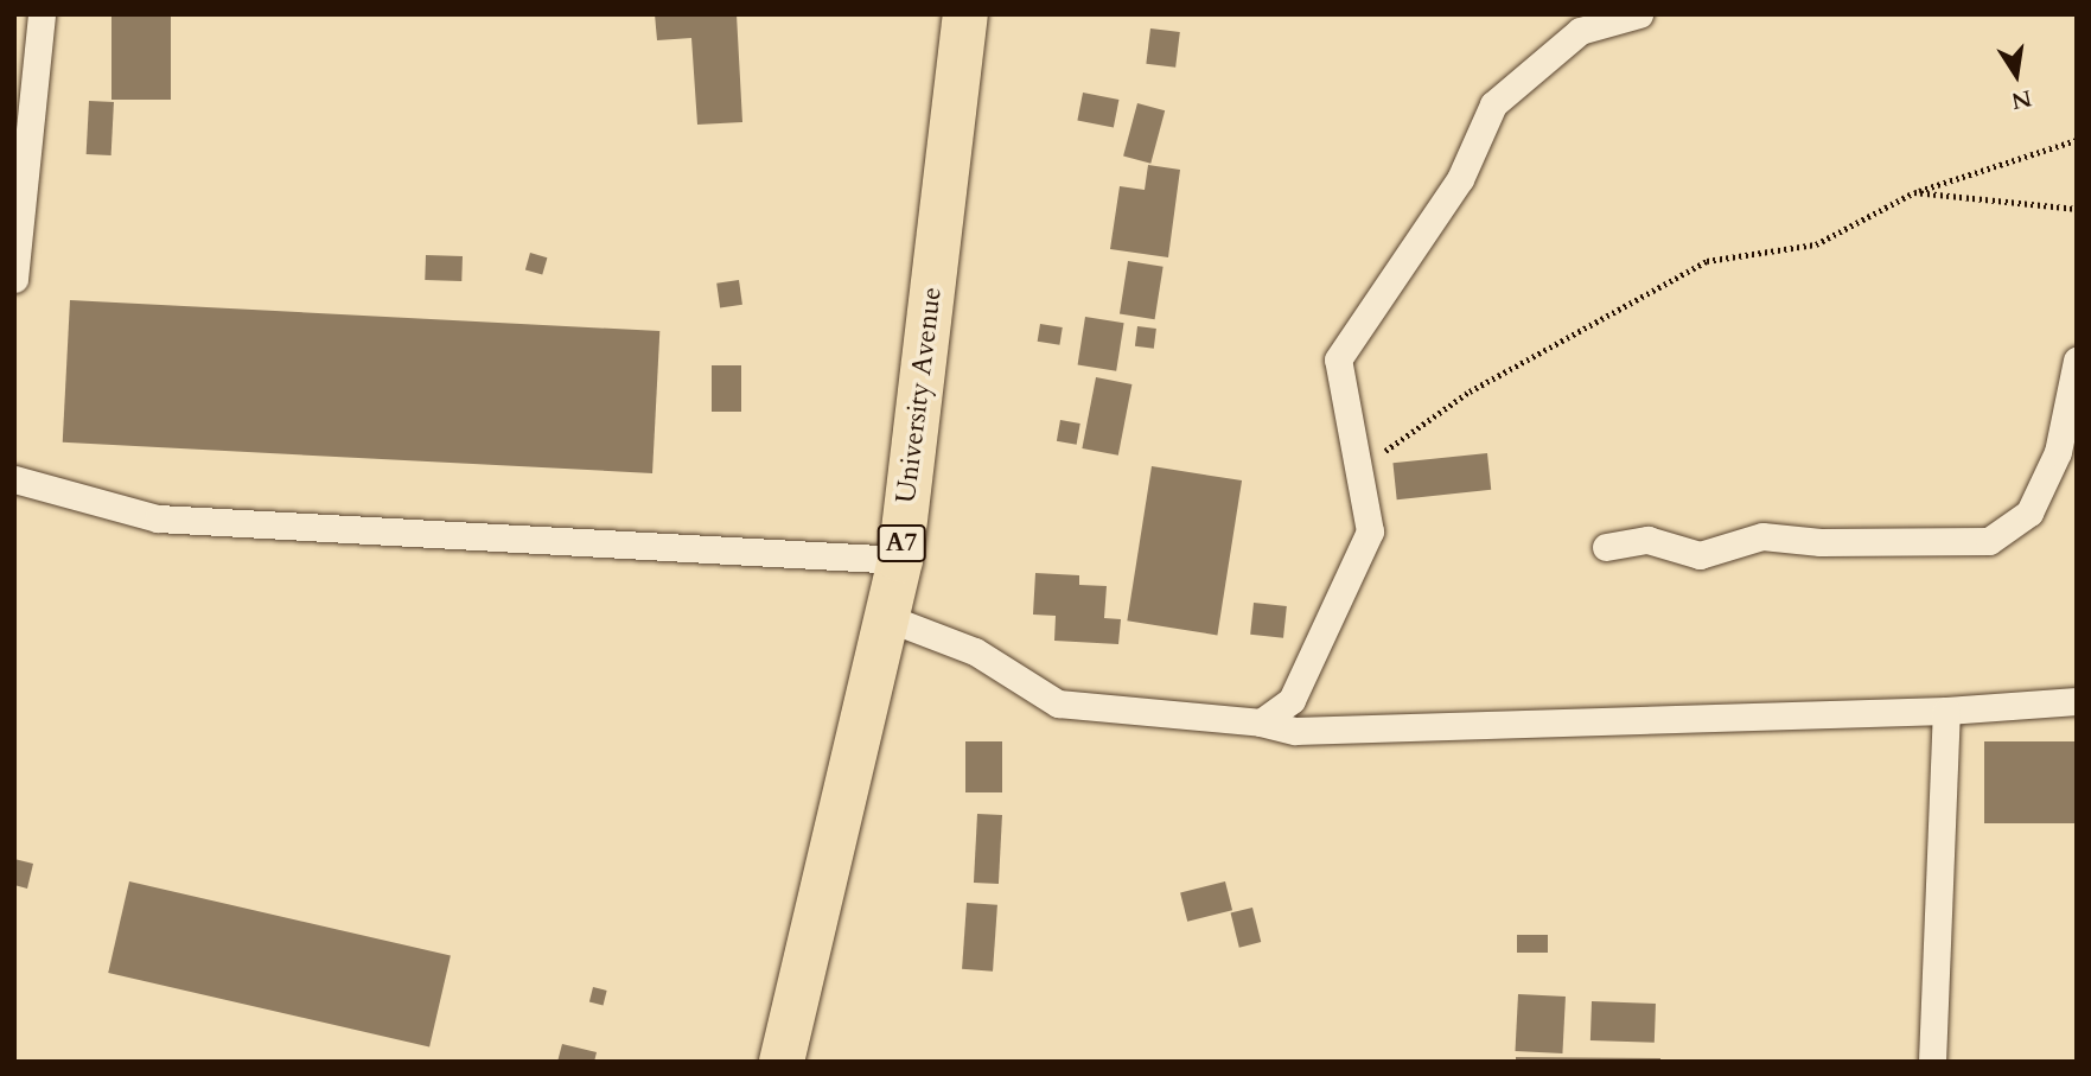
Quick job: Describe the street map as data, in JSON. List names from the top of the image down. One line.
{"streets":{"highway":["University Avenue","A7"]},"north":"bottom"}
